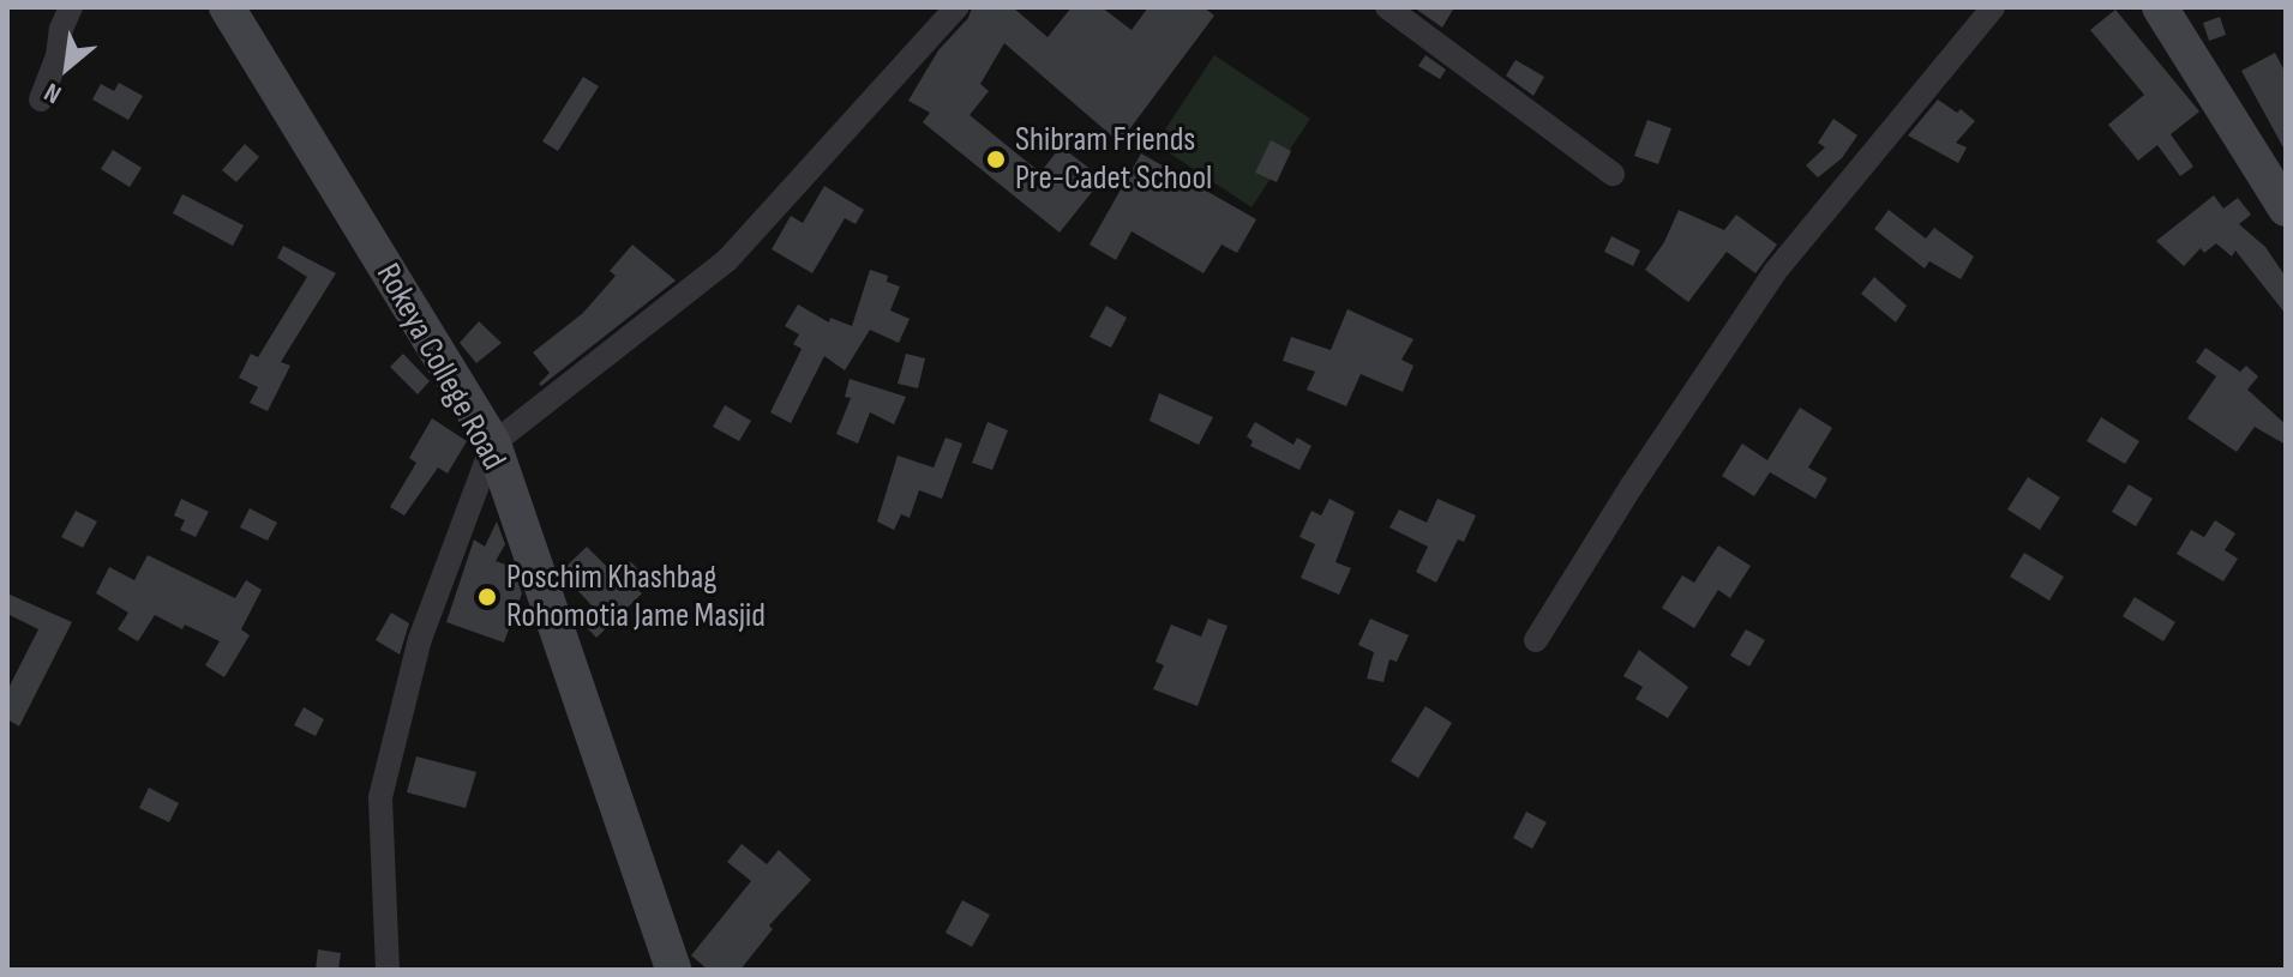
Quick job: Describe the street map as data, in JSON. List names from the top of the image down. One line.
{"streets":{"street":["Rokeya College Road"]},"places":["Shibram Friends Pre-Cadet School","Poschim Khashbag Rohomotia Jame Masjid"],"north":"bottom left"}
